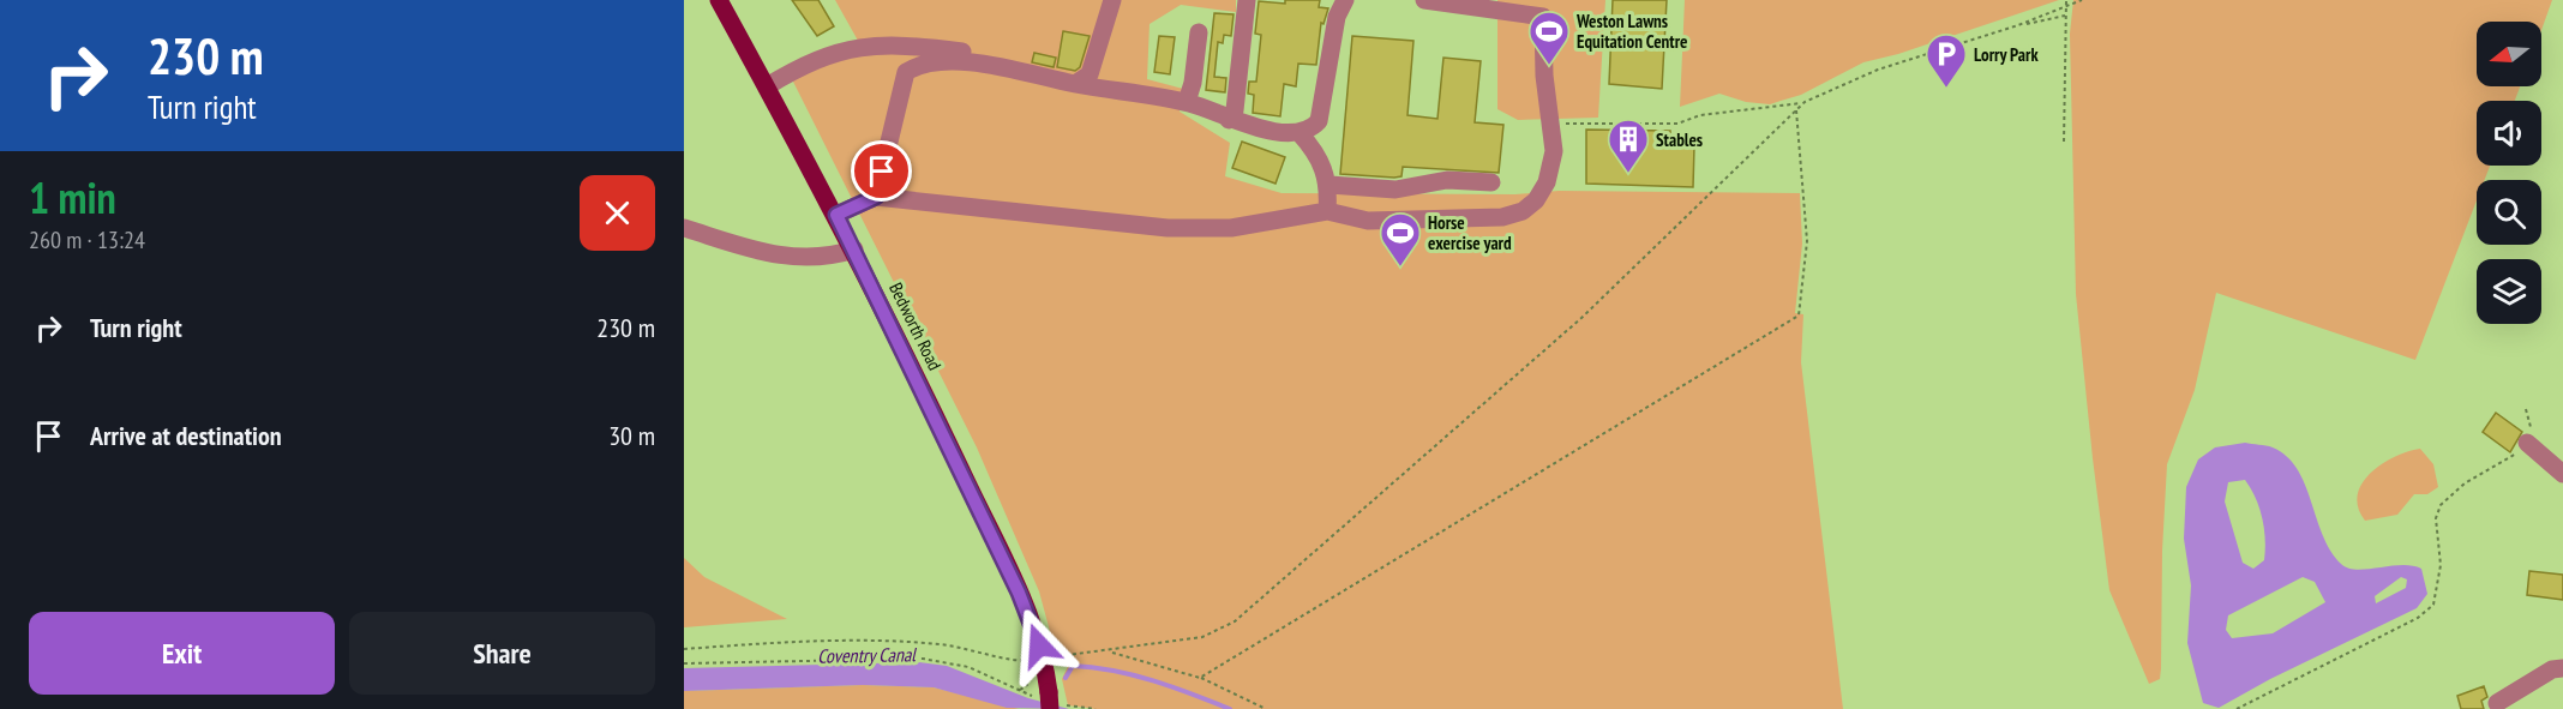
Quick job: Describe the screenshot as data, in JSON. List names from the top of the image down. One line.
{"streets":{"main road":["Bedworth Road"]},"water":["Coventry Canal"],"places":{"sports":["Weston Lawns Equitation Centre","Horse exercise yard"],"parking":["Lorry Park"],"building":["Stables"]},"north":"left","page":{"turn":["230 m","Turn right"],"heading":["1 min","260 m · 13:24"],"list":[{"name":"Turn right","value":"230 m"},{"name":"Arrive at destination","value":"30 m"}],"buttons":["Exit","Share"]}}
